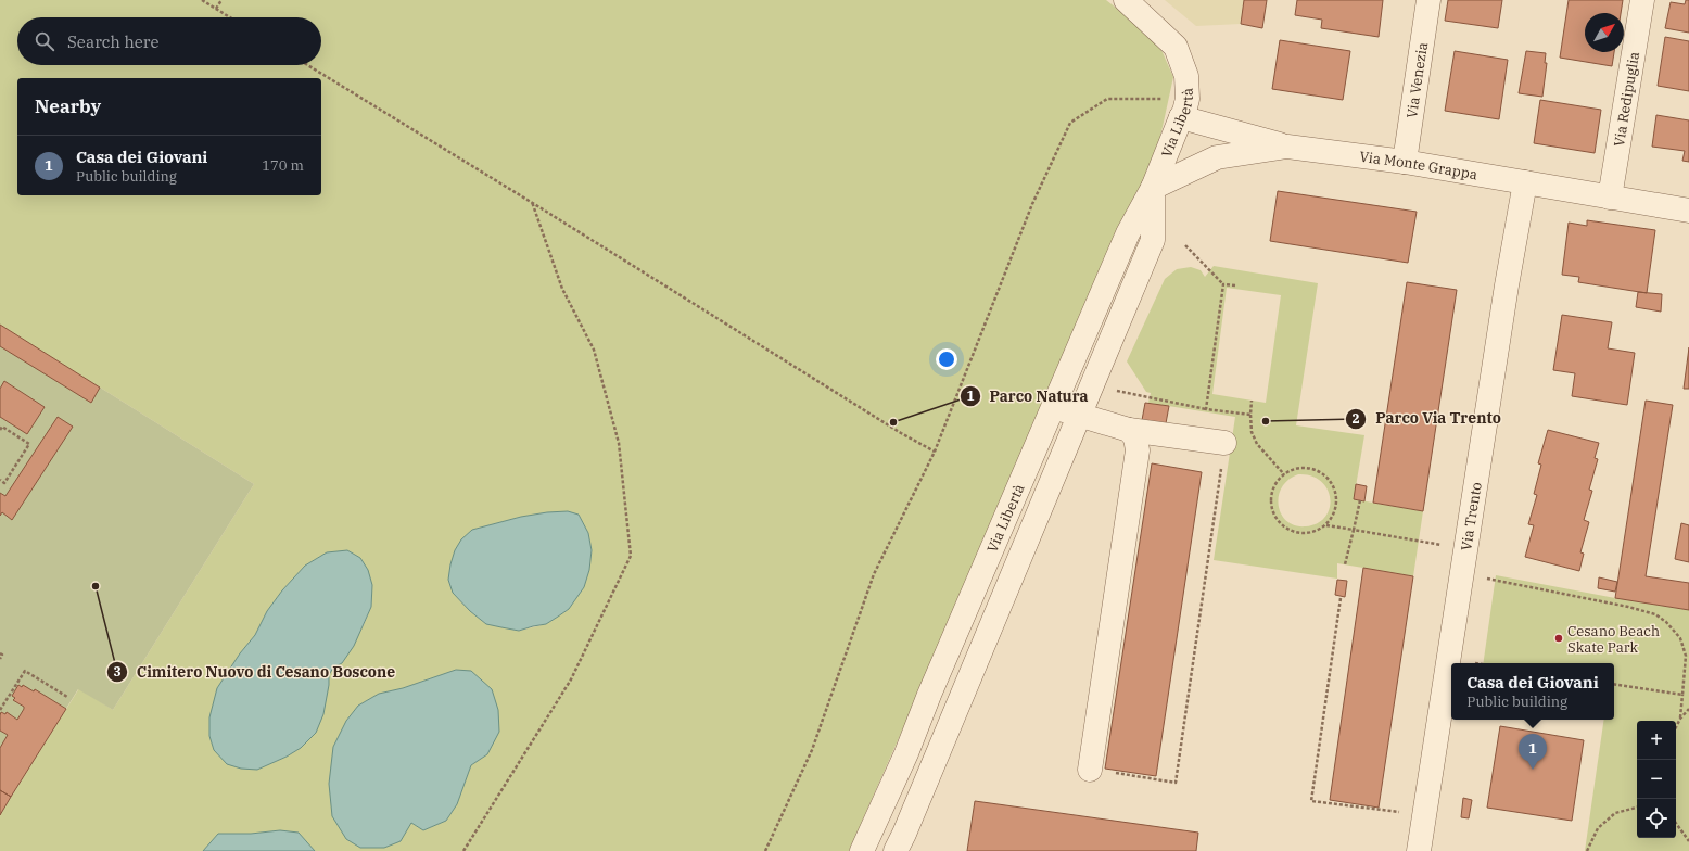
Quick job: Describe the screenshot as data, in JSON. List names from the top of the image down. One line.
{"streets":{"street":["Via Venezia","Via Redipuglia","Via Libertà","Via Monte Grappa","Via Trento"]},"crossings":[["Via Venezia","Via Monte Grappa"],["Via Redipuglia","Via Monte Grappa"],["Via Libertà","Via Monte Grappa"],["Via Monte Grappa","Via Trento"]],"places":["Parco Via Trento","Parco Natura","Cimitero Nuovo di Cesano Boscone","Cesano Beach Skate Park"],"north":"top right","page":{"search":"Search here","heading":"Nearby","list":[{"mark":"1","name":"Casa dei Giovani","note":"Public building","value":"170 m"}],"popup":["Casa dei Giovani","Public building"],"map_buttons":["+","−"],"pins":"1"}}
